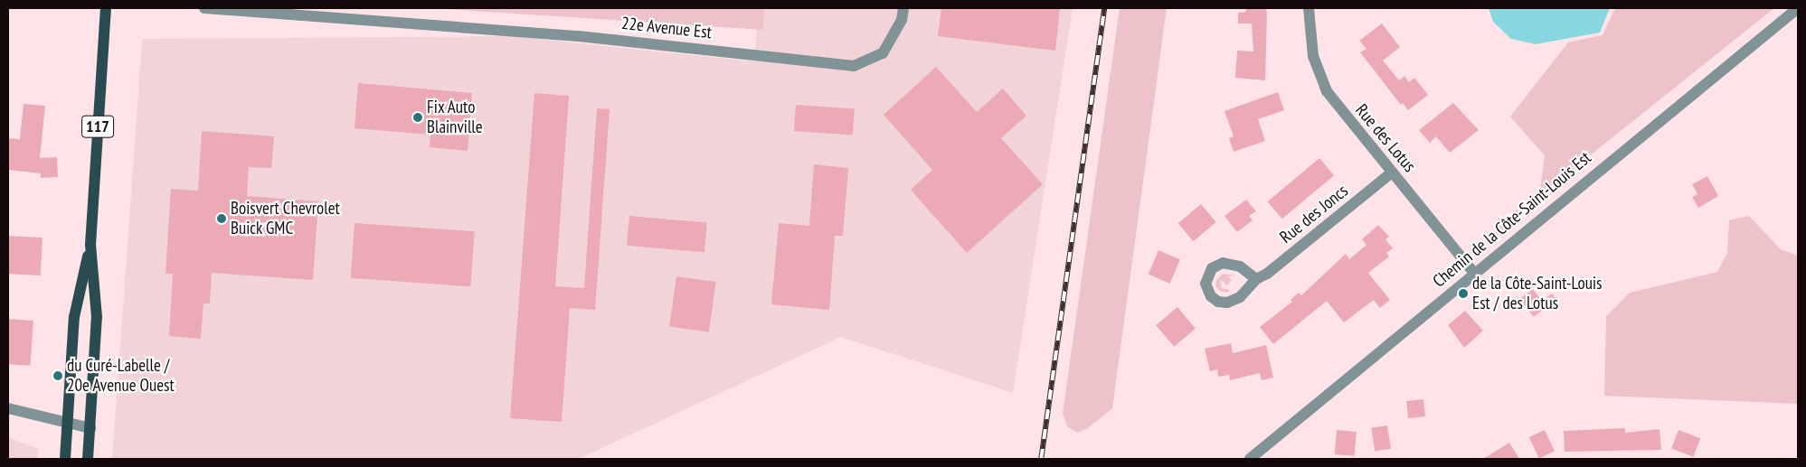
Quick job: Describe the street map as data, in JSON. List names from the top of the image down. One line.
{"streets":{"main road":["117"],"street":["22e Avenue Est","Rue des Lotus","Rue des Joncs","Chemin de la Côte-Saint-Louis Est"]},"crossings":[["Rue des Lotus","Rue des Joncs"],["Rue des Lotus","Chemin de la Côte-Saint-Louis Est"]],"places":["Fix Auto Blainville","Boisvert Chevrolet Buick GMC","de la Côte-Saint-Louis Est / des Lotus","du Curé-Labelle / 20e Avenue Ouest"]}
